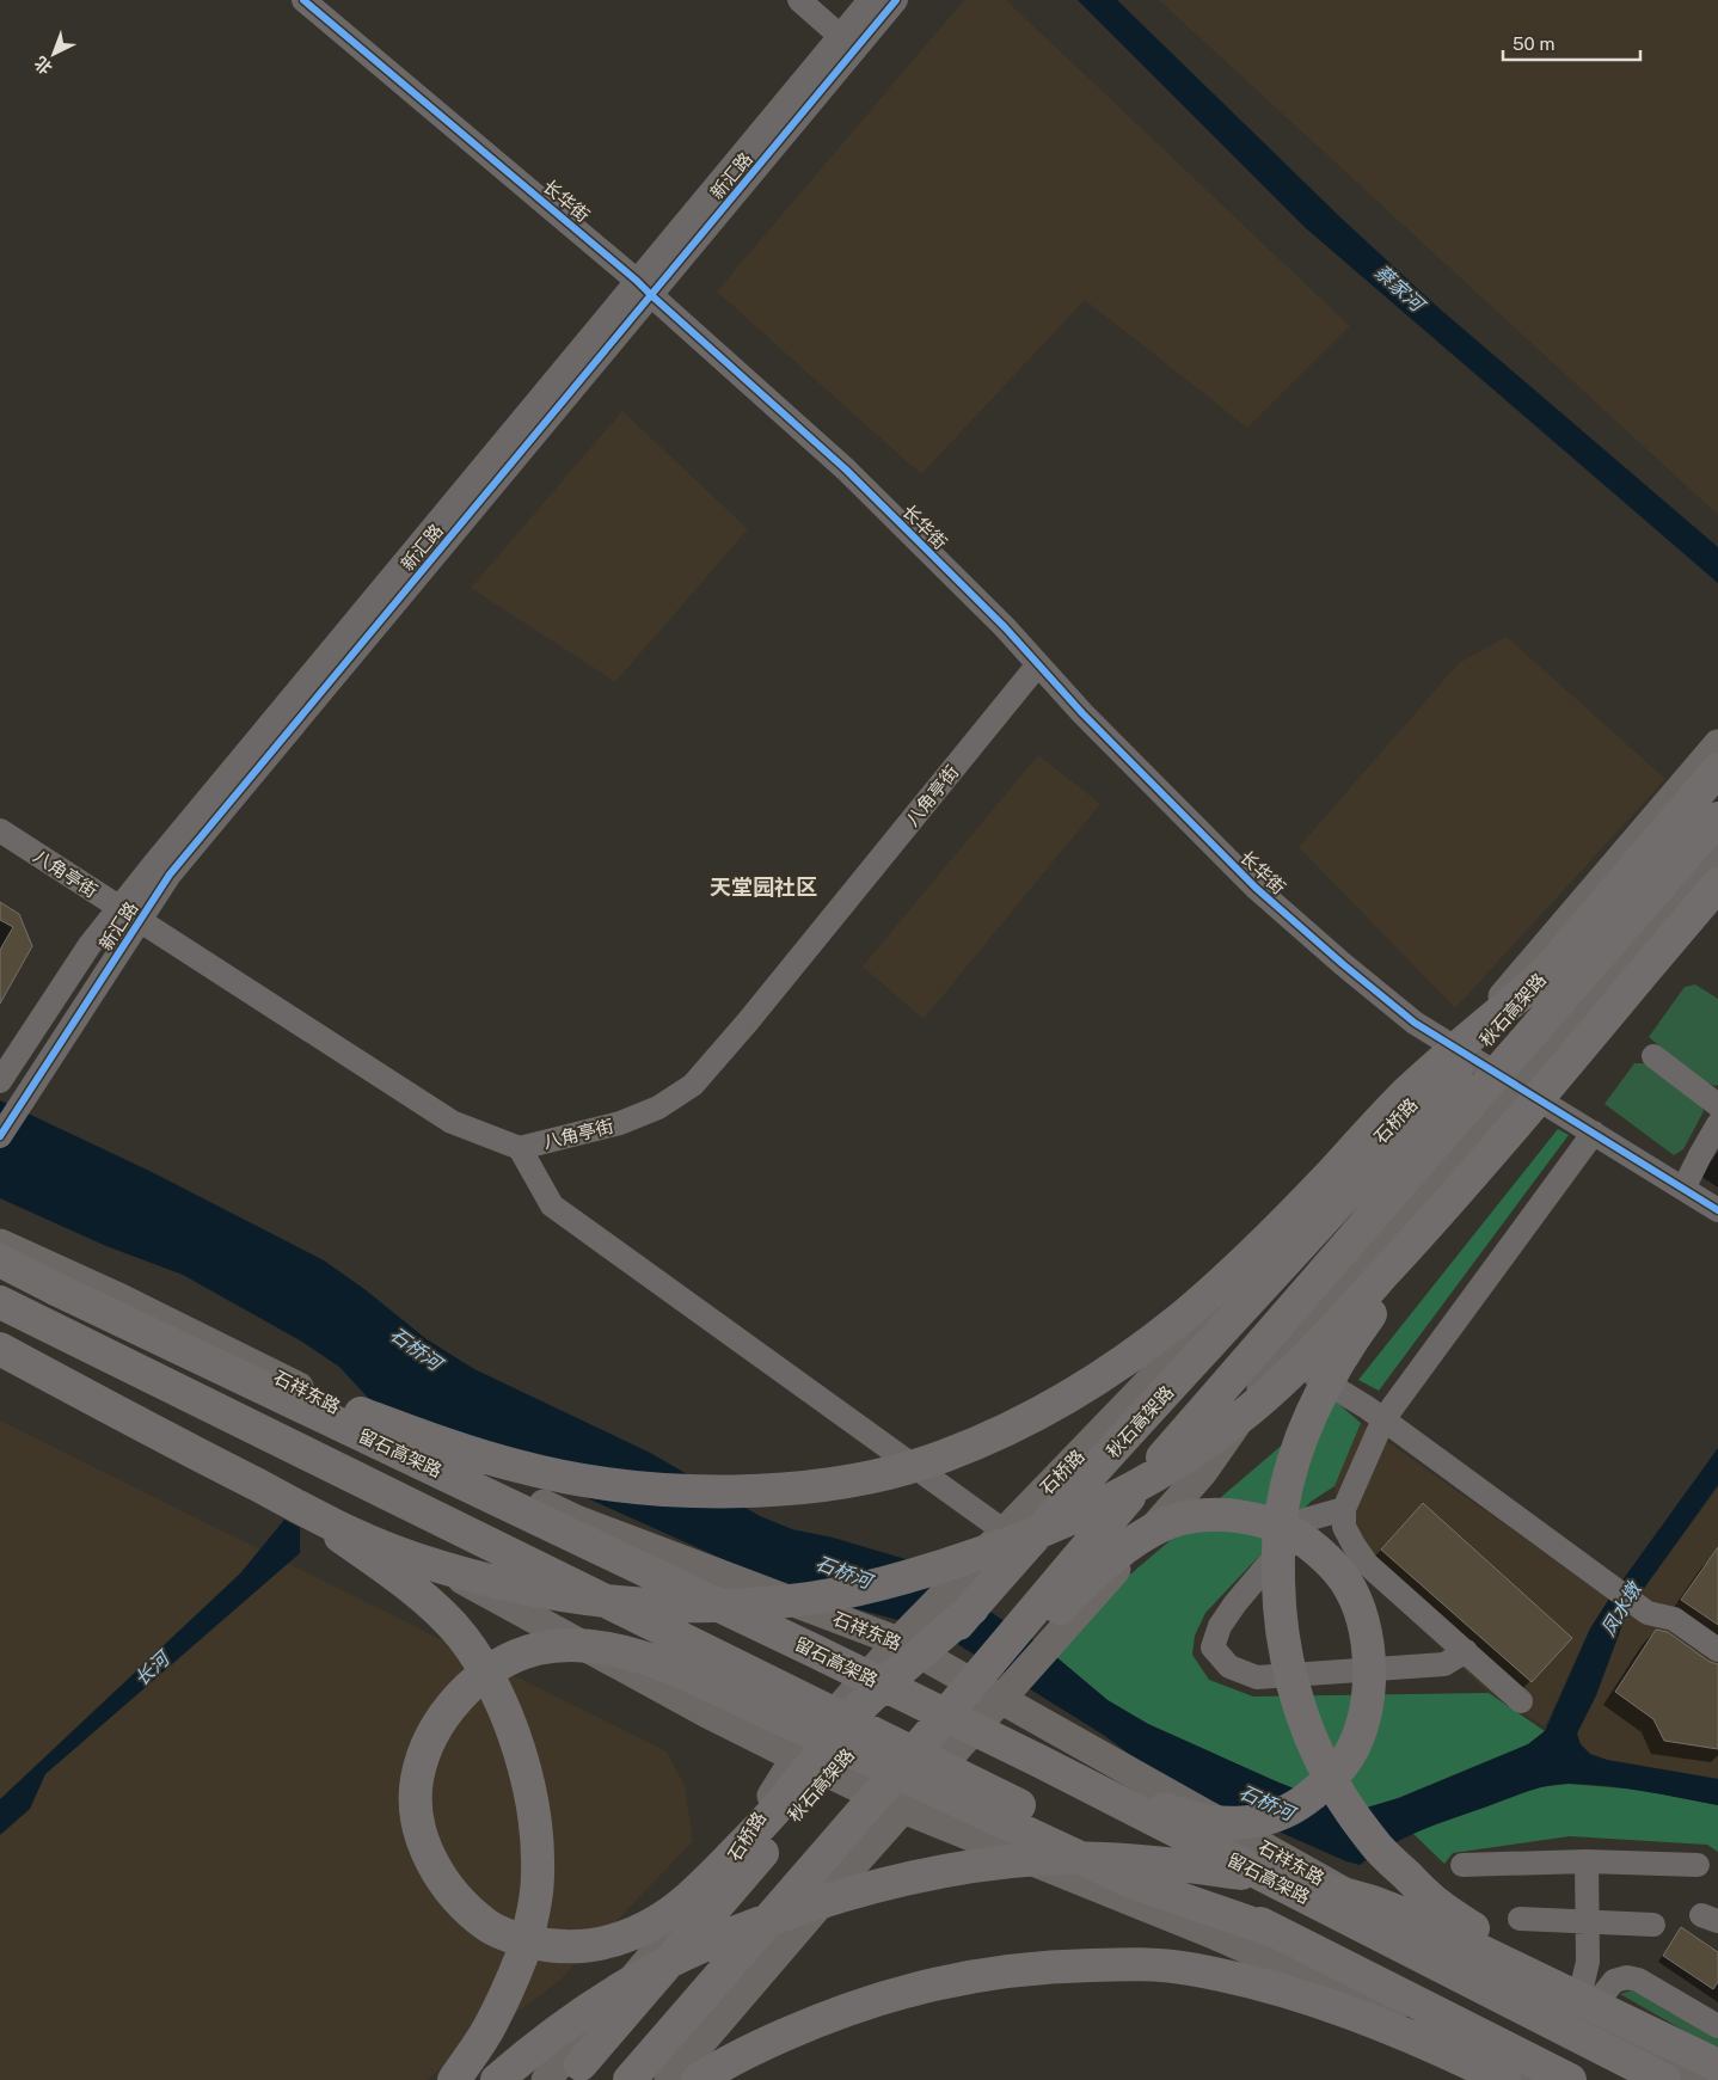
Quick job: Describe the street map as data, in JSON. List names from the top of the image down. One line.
{"streets":{"highway":["秋石高架路","留石高架路"],"main road":["石桥路","石祥东路"],"street":["新汇路","长华街","八角亭街"]},"crossings":[["新汇路","长华街"],["新汇路","八角亭街"],["长华街","八角亭街"],["长华街","石桥路"],["石桥路","石祥东路"]],"districts":["天堂园社区"],"water":["蔡家河","石桥河","凤水墩","长河"],"scale_bar":"50 m","north":"bottom left"}
